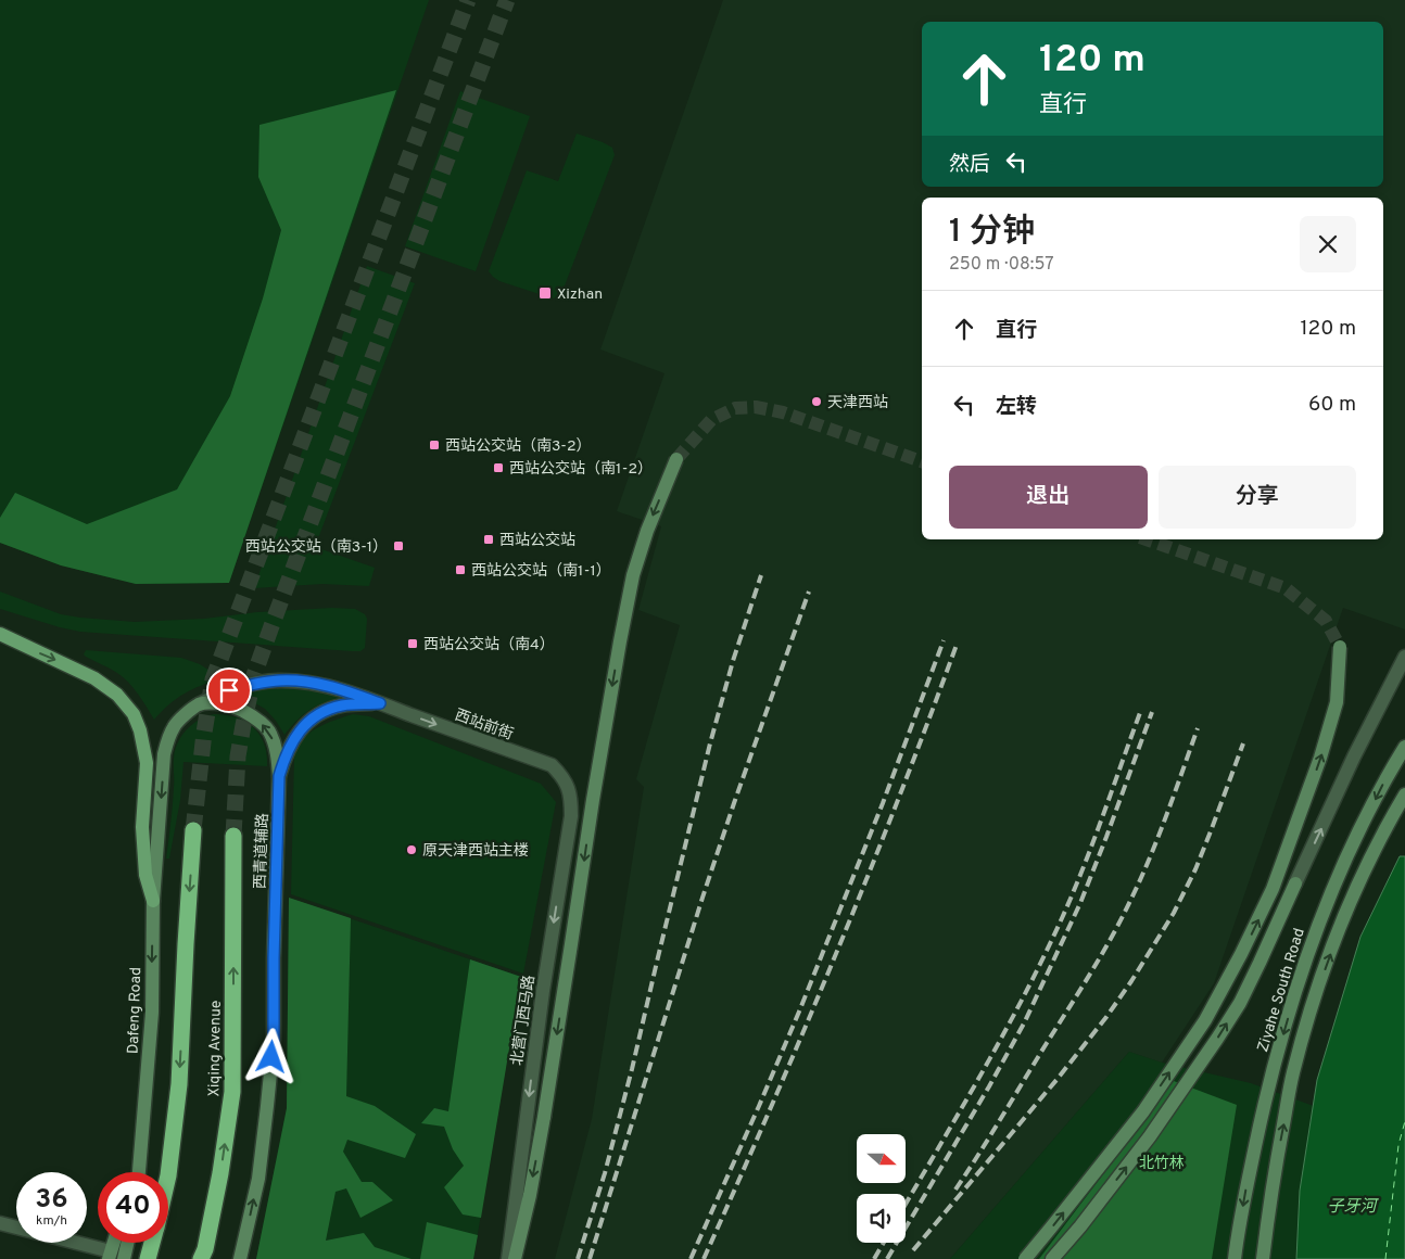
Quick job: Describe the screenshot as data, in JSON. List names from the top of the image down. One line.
{"streets":{"highway":["Xiqing Avenue"],"street":["西站前街","西青道辅路","Ziyahe South Road","Dafeng Road","北营门西马路"]},"crossings":[["西站前街","西青道辅路"],["西站前街","北营门西马路"]],"one_way":["西站前街","Dafeng Road"],"water":["子牙河"],"parks":["北竹林"],"places":{"transit":["Xizhan","西站公交站（南3-2）","西站公交站（南1-2）","西站公交站","西站公交站（南3-1）","西站公交站（南1-1）","西站公交站（南4）"],"other":["天津西站","原天津西站主楼"]},"north":"right","page":{"turn":["120 m","直行"],"then":"然后","heading":["1 分钟","250 m · 08:57"],"list":[{"name":"直行","value":"120 m"},{"name":"左转","value":"60 m"}],"buttons":["退出","分享"],"speed":"36 km/h","limit":"40"}}
